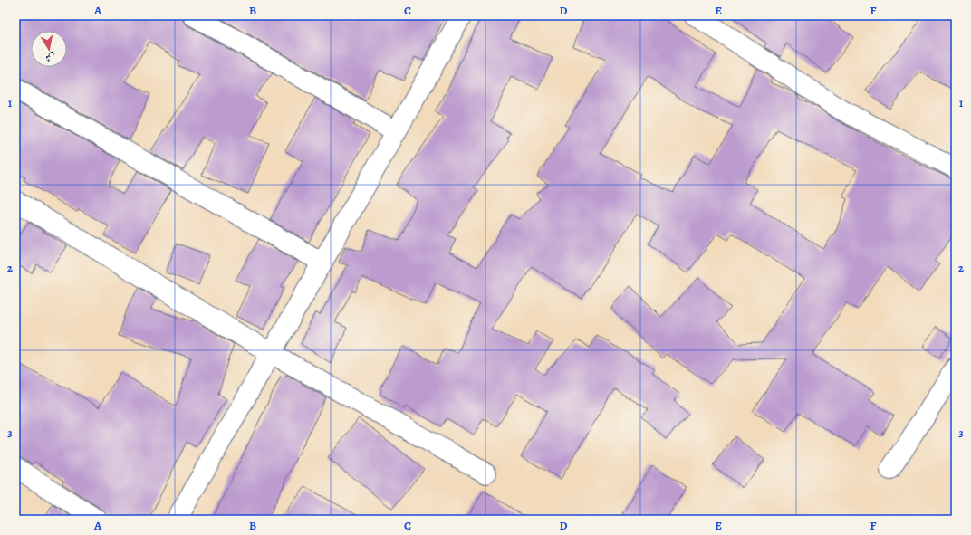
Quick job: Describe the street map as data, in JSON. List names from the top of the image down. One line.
{"north":"bottom","grid":{"columns":["A","B","C","D","E","F"],"rows":["1","2","3"]}}
